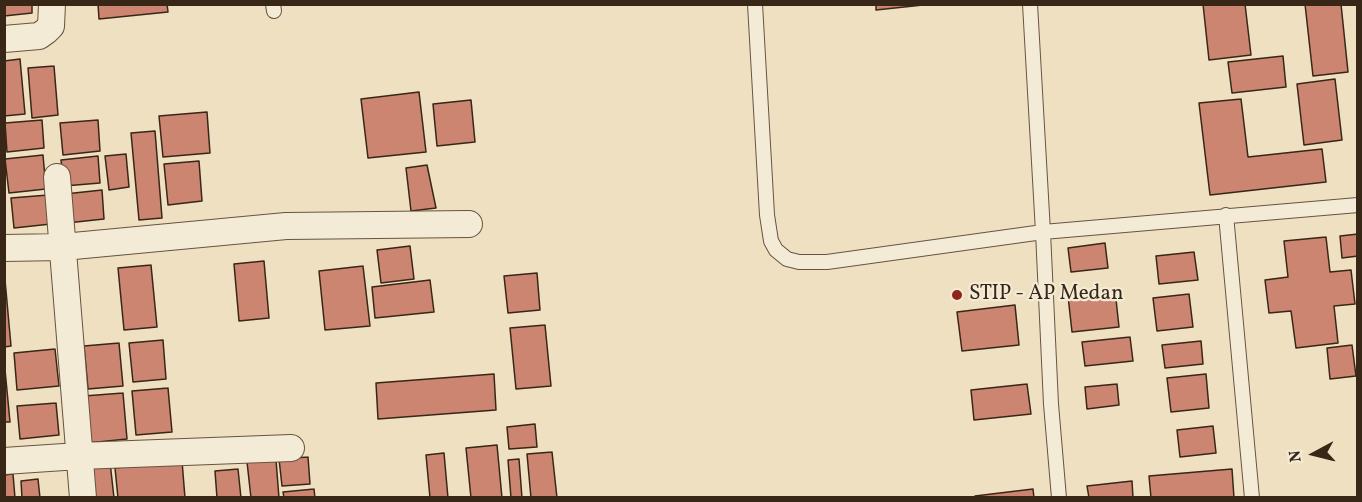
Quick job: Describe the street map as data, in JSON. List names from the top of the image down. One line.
{"places":["STIP - AP Medan"],"north":"left"}
